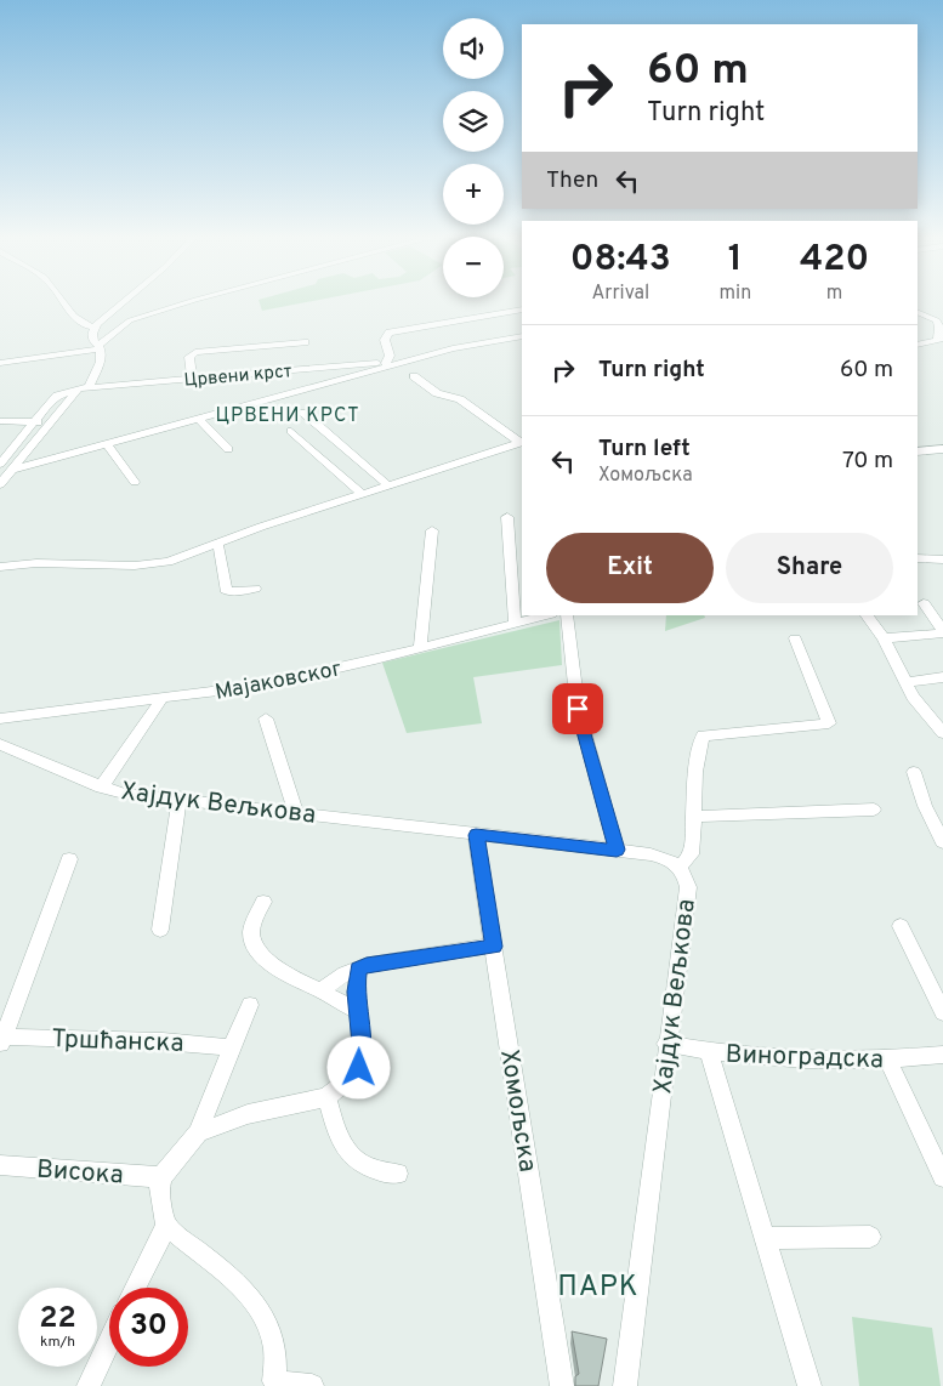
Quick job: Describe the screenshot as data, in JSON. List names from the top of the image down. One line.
{"streets":{"street":["Црвени крст","Мајаковског","Хајдук Вељкова","Тршћанска","Виноградска","Хомољска","Висока"]},"crossings":[["Хајдук Вељкова","Виноградска"],["Хајдук Вељкова","Хомољска"]],"districts":["ЦРВЕНИ КРСТ","ПАРК"],"page":{"map_buttons":["+","−"],"turn":["60 m","Turn right"],"then":"Then","eta":["08:43","Arrival","1","min","420","m"],"list":[{"name":"Turn right","value":"60 m"},{"name":"Turn left","note":"Хомољска","value":"70 m"}],"buttons":["Exit","Share"],"speed":"22 km/h","limit":"30"}}
